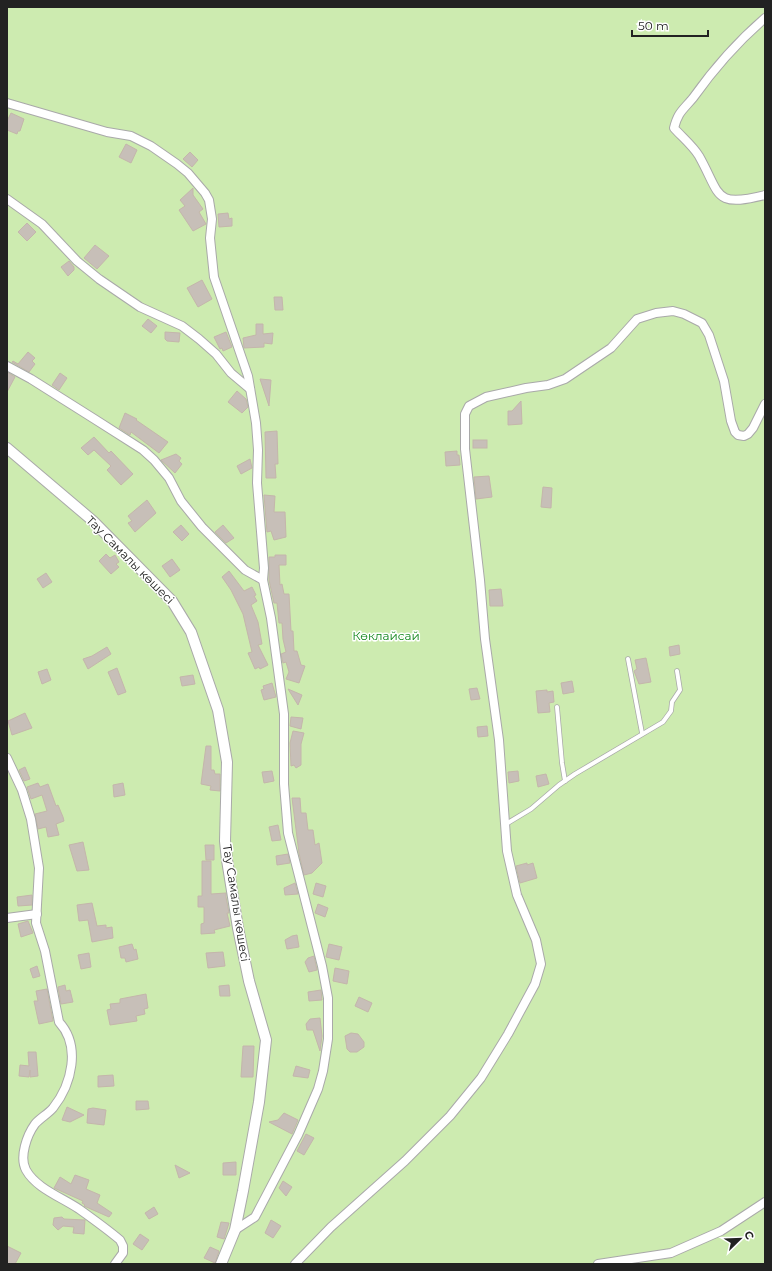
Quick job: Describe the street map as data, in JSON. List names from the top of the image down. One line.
{"streets":{"street":["Тау Самалы көшесі"]},"parks":["Көклайсай"],"scale_bar":"50 m","north":"top right"}
